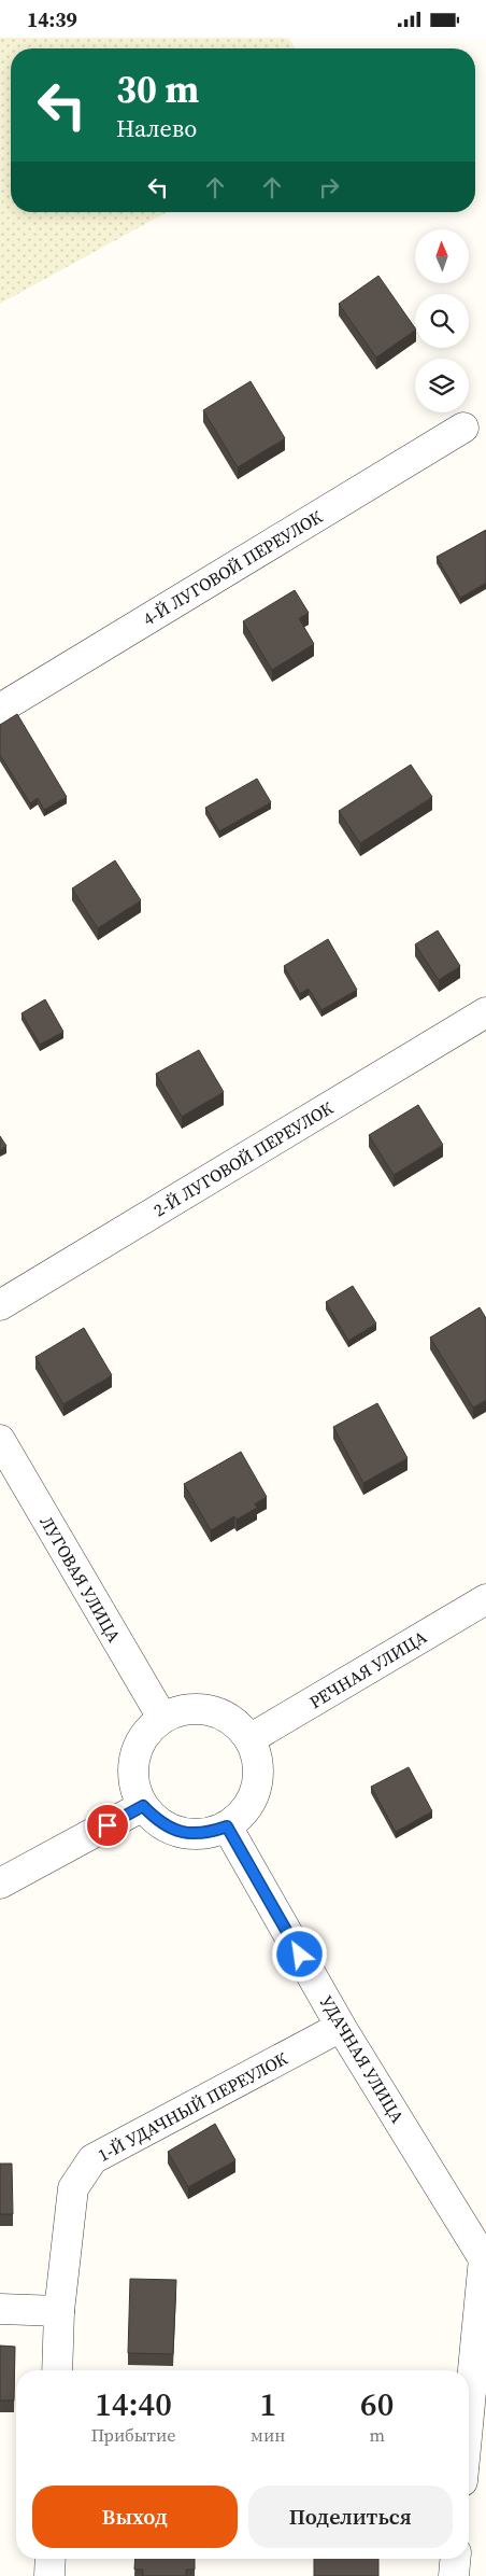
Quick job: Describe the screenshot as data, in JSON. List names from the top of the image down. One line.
{"streets":{"street":["4-Й ЛУГОВОЙ ПЕРЕУЛОК","2-Й ЛУГОВОЙ ПЕРЕУЛОК","ЛУГОВАЯ УЛИЦА","РЕЧНАЯ УЛИЦА","УДАЧНАЯ УЛИЦА","1-Й УДАЧНЫЙ ПЕРЕУЛОК"]},"crossings":[["ЛУГОВАЯ УЛИЦА","РЕЧНАЯ УЛИЦА"],["ЛУГОВАЯ УЛИЦА","УДАЧНАЯ УЛИЦА"],["РЕЧНАЯ УЛИЦА","УДАЧНАЯ УЛИЦА"],["УДАЧНАЯ УЛИЦА","1-Й УДАЧНЫЙ ПЕРЕУЛОК"]],"north":"top","page":{"status":"14:39","turn":["30 m","Налево"],"eta":["14:40","Прибытие","1","мин","60","m"],"buttons":["Выход","Поделиться"]}}
